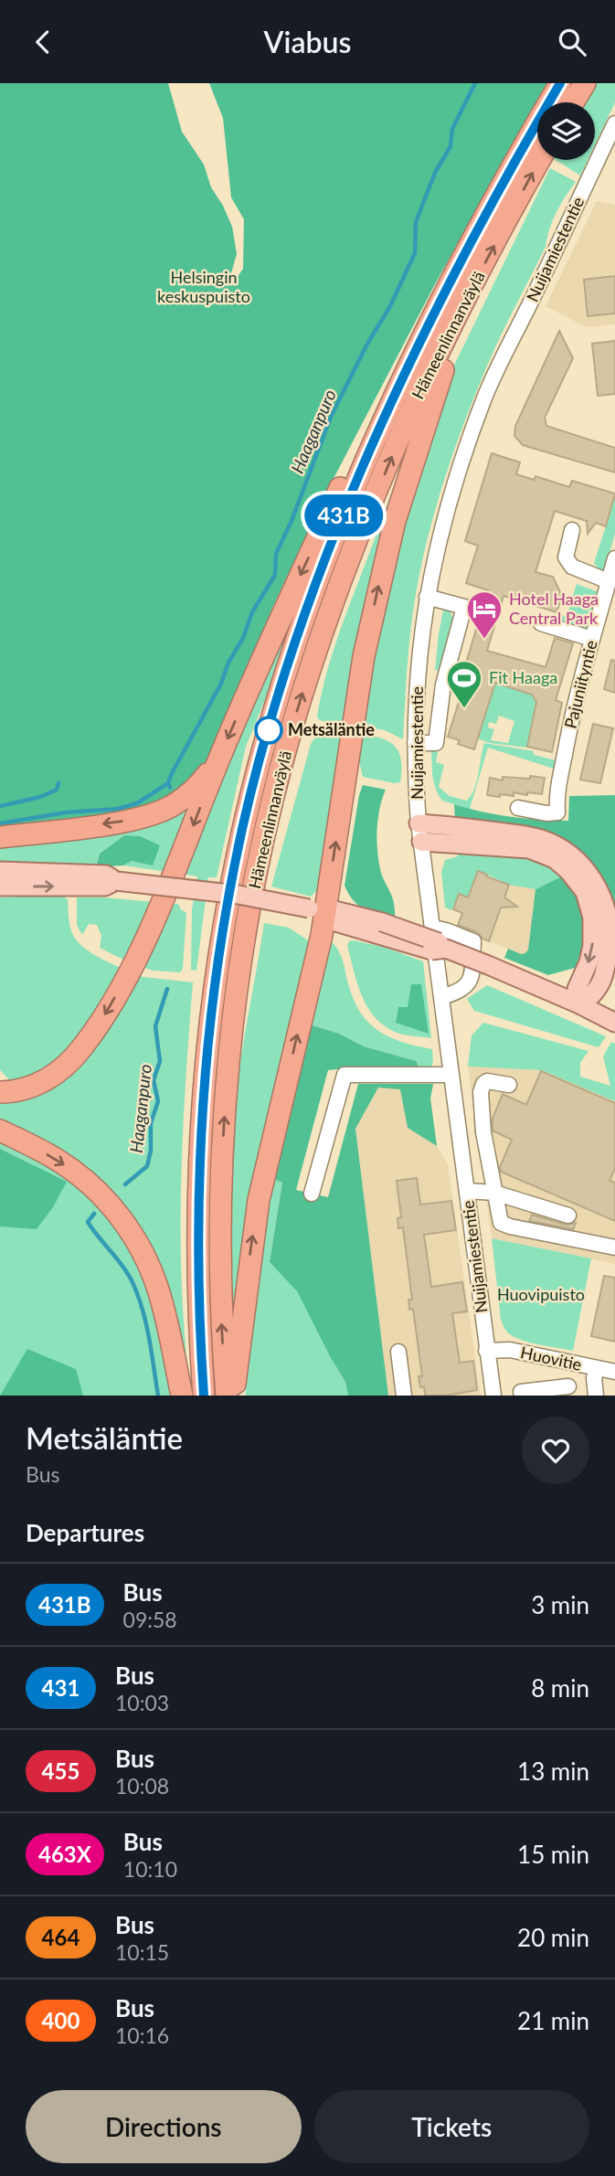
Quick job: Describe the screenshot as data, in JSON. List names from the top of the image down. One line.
{"streets":{"highway":["Hämeenlinnanväylä"],"street":["Nuijamiestentie","Pajuniityntie","Huovitie"]},"crossings":[["Nuijamiestentie","Huovitie"]],"water":["Haaganpuro"],"parks":["Helsingin keskuspuisto","Huovipuisto"],"places":{"hotel":["Hotel Haaga Central Park"],"sports":["Fit Haaga"],"other":["Metsäläntie"]},"lines":["bus line 431B"],"page":{"header":"Viabus","on_map":"431B","heading":[["Metsäläntie","Bus"],"Departures"],"list":[{"mark":"431B","name":"Bus","note":"09:58","value":"3 min"},{"mark":"431","name":"Bus","note":"10:03","value":"8 min"},{"mark":"455","name":"Bus","note":"10:08","value":"13 min"},{"mark":"463X","name":"Bus","note":"10:10","value":"15 min"},{"mark":"464","name":"Bus","note":"10:15","value":"20 min"},{"mark":"400","name":"Bus","note":"10:16","value":"21 min"}],"buttons":["Directions","Tickets"]}}
